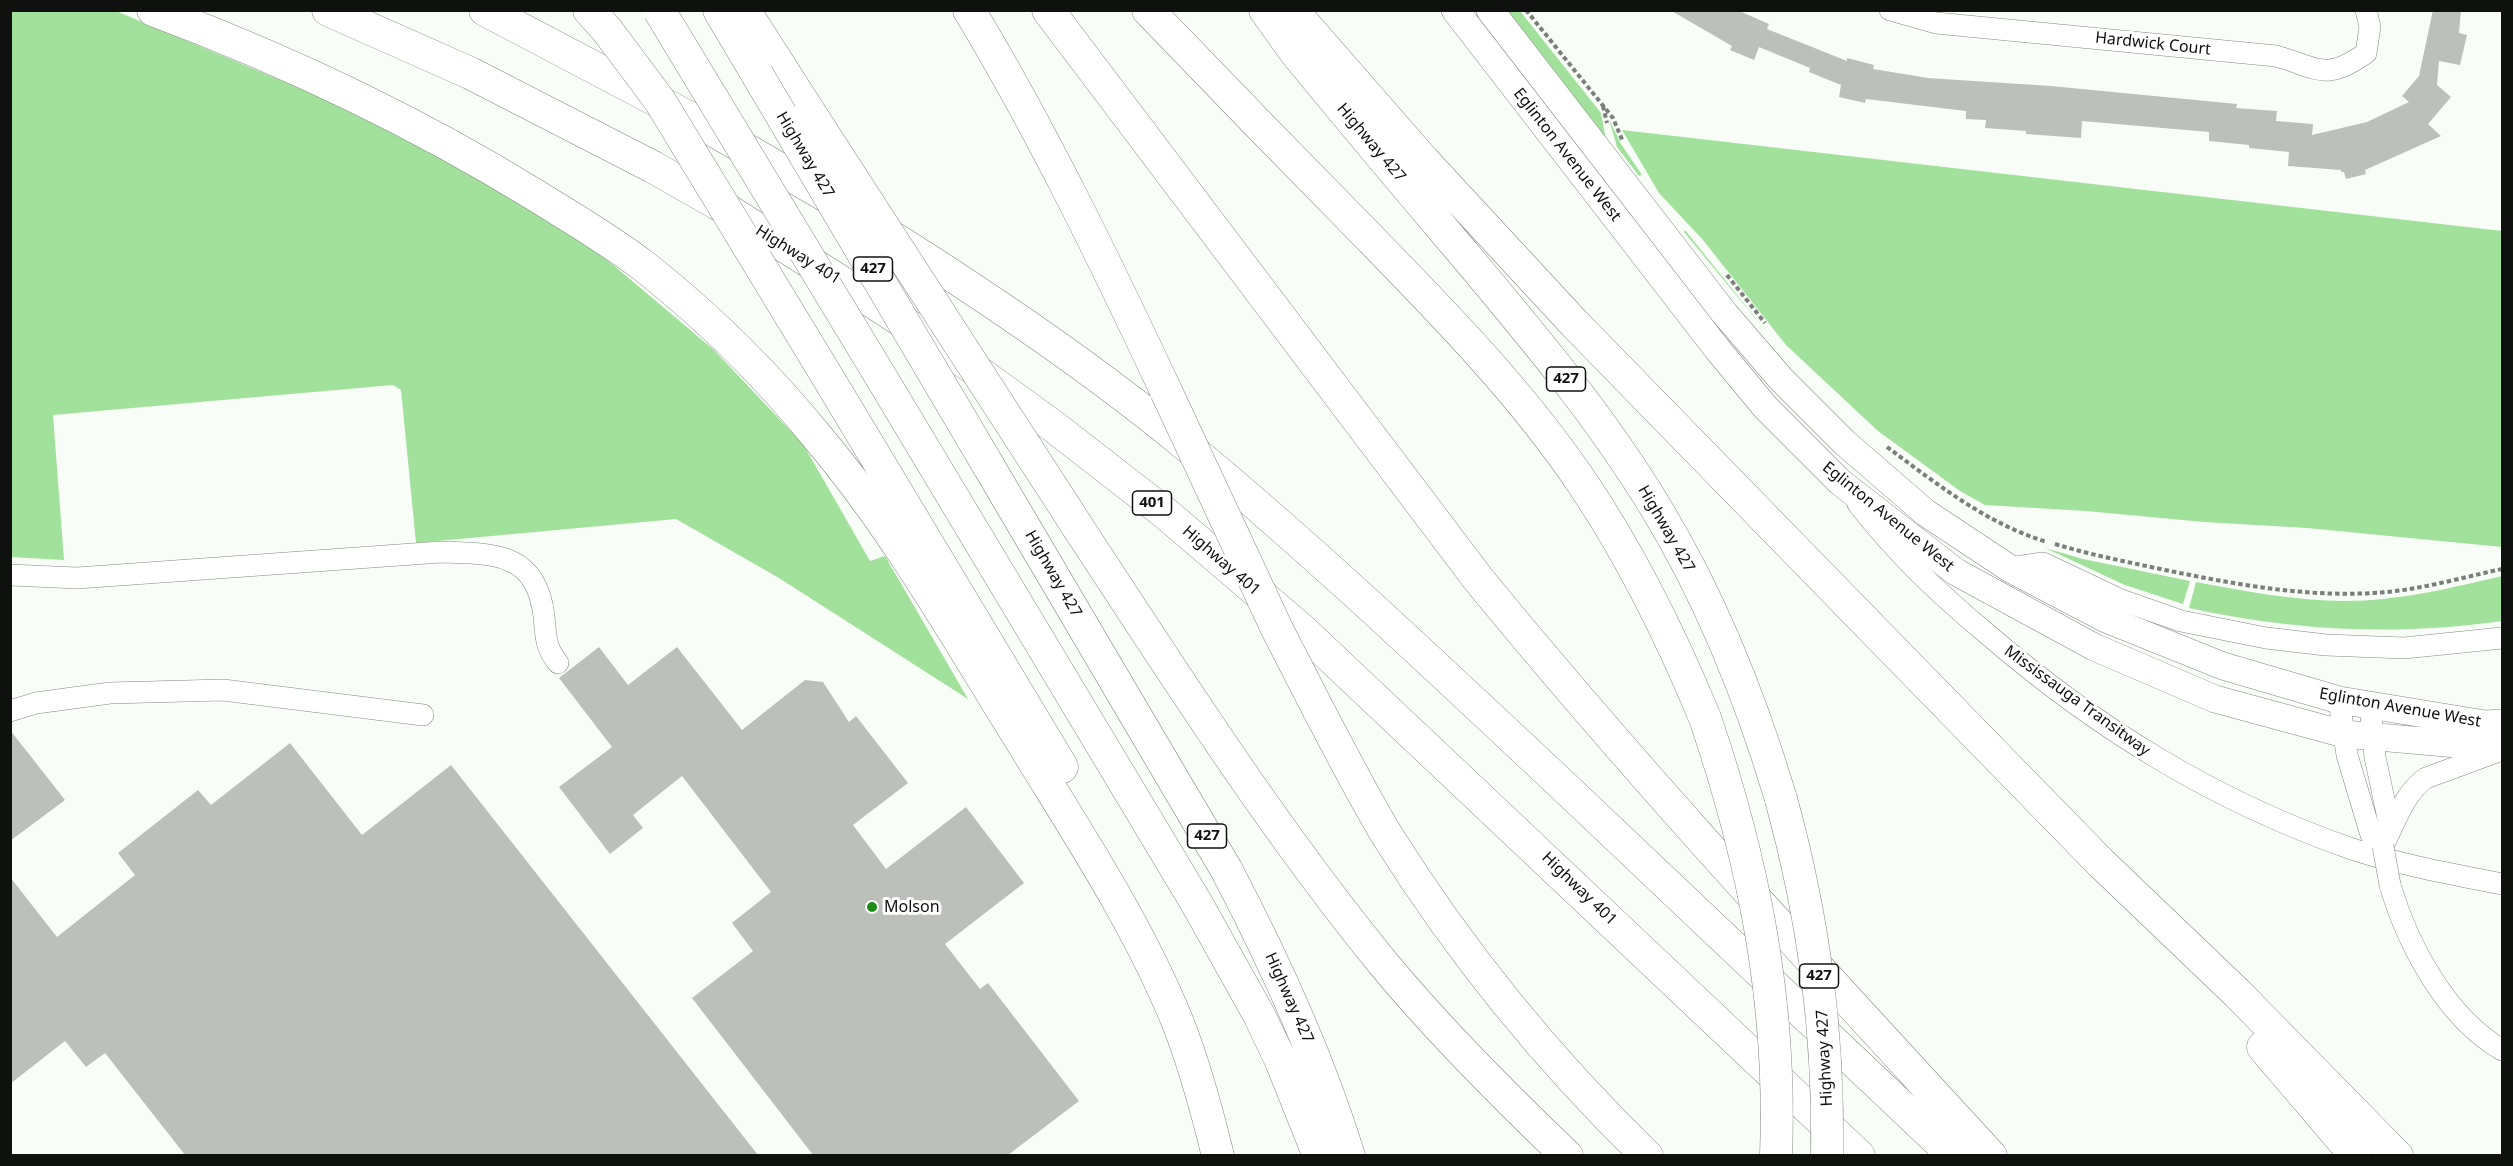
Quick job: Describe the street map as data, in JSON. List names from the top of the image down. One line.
{"streets":{"highway":["Highway 427","Highway 401","427","401"],"main road":["Eglinton Avenue West"],"street":["Hardwick Court","Mississauga Transitway"]},"crossings":[["Eglinton Avenue West","Mississauga Transitway"]],"places":["Molson"]}
